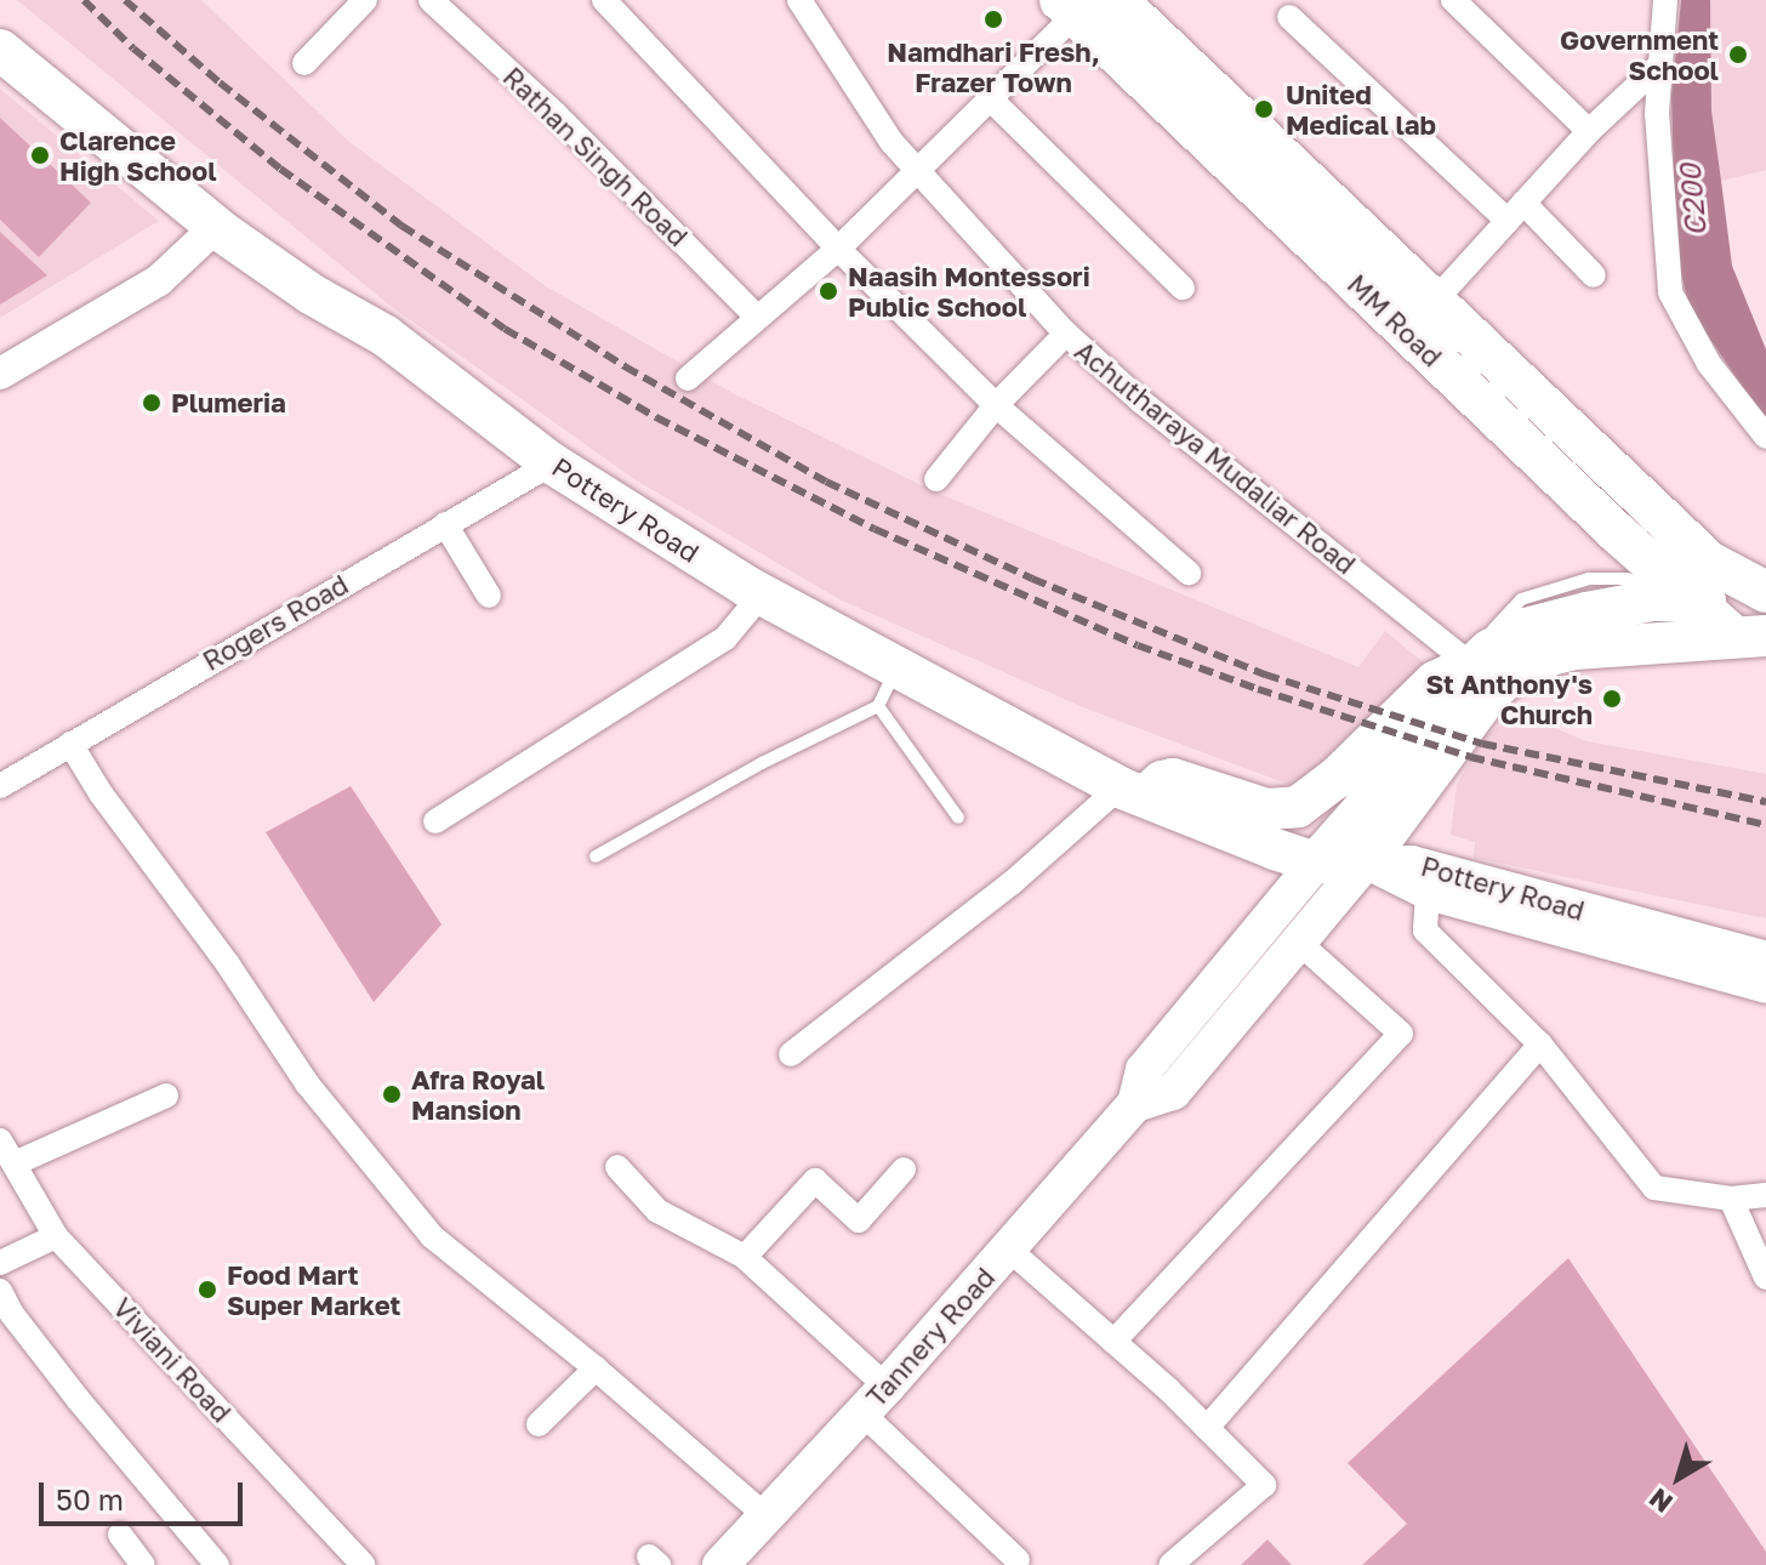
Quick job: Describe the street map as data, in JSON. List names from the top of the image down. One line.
{"streets":{"main road":["MM Road","Pottery Road","Tannery Road"],"street":["Rathan Singh Road","Achutharaya Mudaliar Road","Rogers Road","Viviani Road"]},"crossings":[["Pottery Road","Rogers Road"],["Pottery Road","Tannery Road"]],"water":["C200"],"places":["Namdhari Fresh, Frazer Town","Government School","United Medical lab","Clarence High School","Naasih Montessori Public School","Plumeria","St Anthony's Church","Afra Royal Mansion","Food Mart Super Market"],"scale_bar":"50 m","north":"bottom left"}
